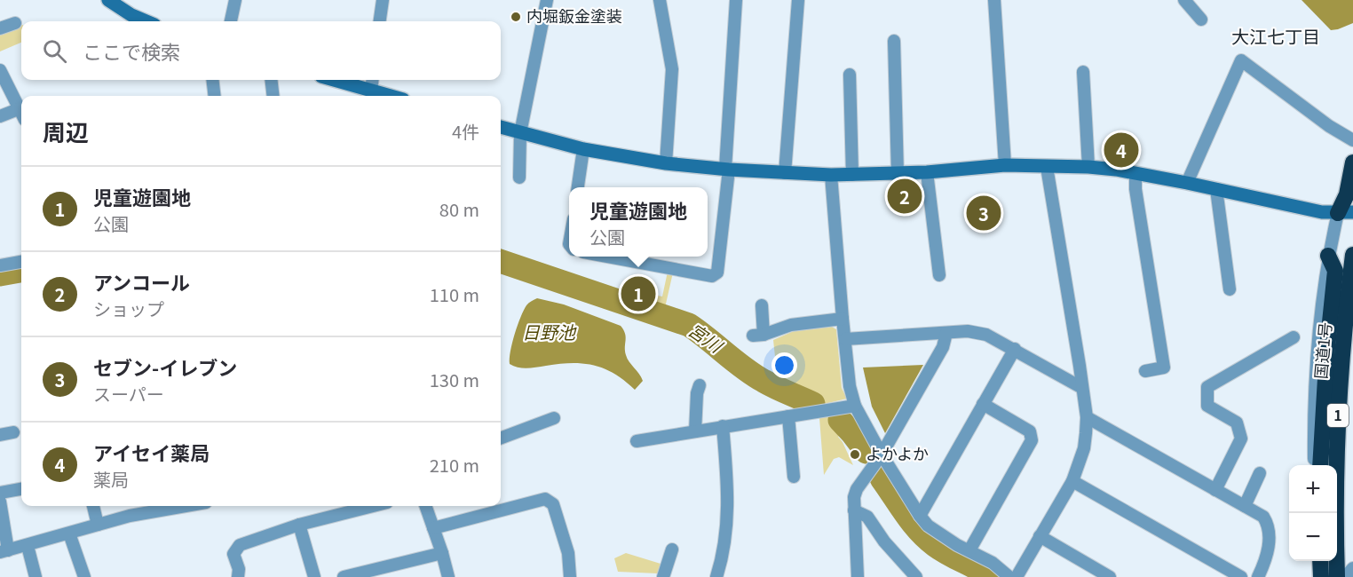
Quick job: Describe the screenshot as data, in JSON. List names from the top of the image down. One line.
{"streets":{"highway":["国道1号","1"]},"districts":["大江七丁目"],"water":["日野池","宮川"],"places":["内堀鈑金塗装","よかよか"],"page":{"search":"ここで検索","heading":["周辺","4件"],"pins":["4","2","3","1"],"list":[{"mark":"1","name":"児童遊園地","note":"公園","value":"80 m"},{"mark":"2","name":"アンコール","note":"ショップ","value":"110 m"},{"mark":"3","name":"セブン-イレブン","note":"スーパー","value":"130 m"},{"mark":"4","name":"アイセイ薬局","note":"薬局","value":"210 m"}],"popup":["児童遊園地","公園"],"map_buttons":["+","−"]}}
